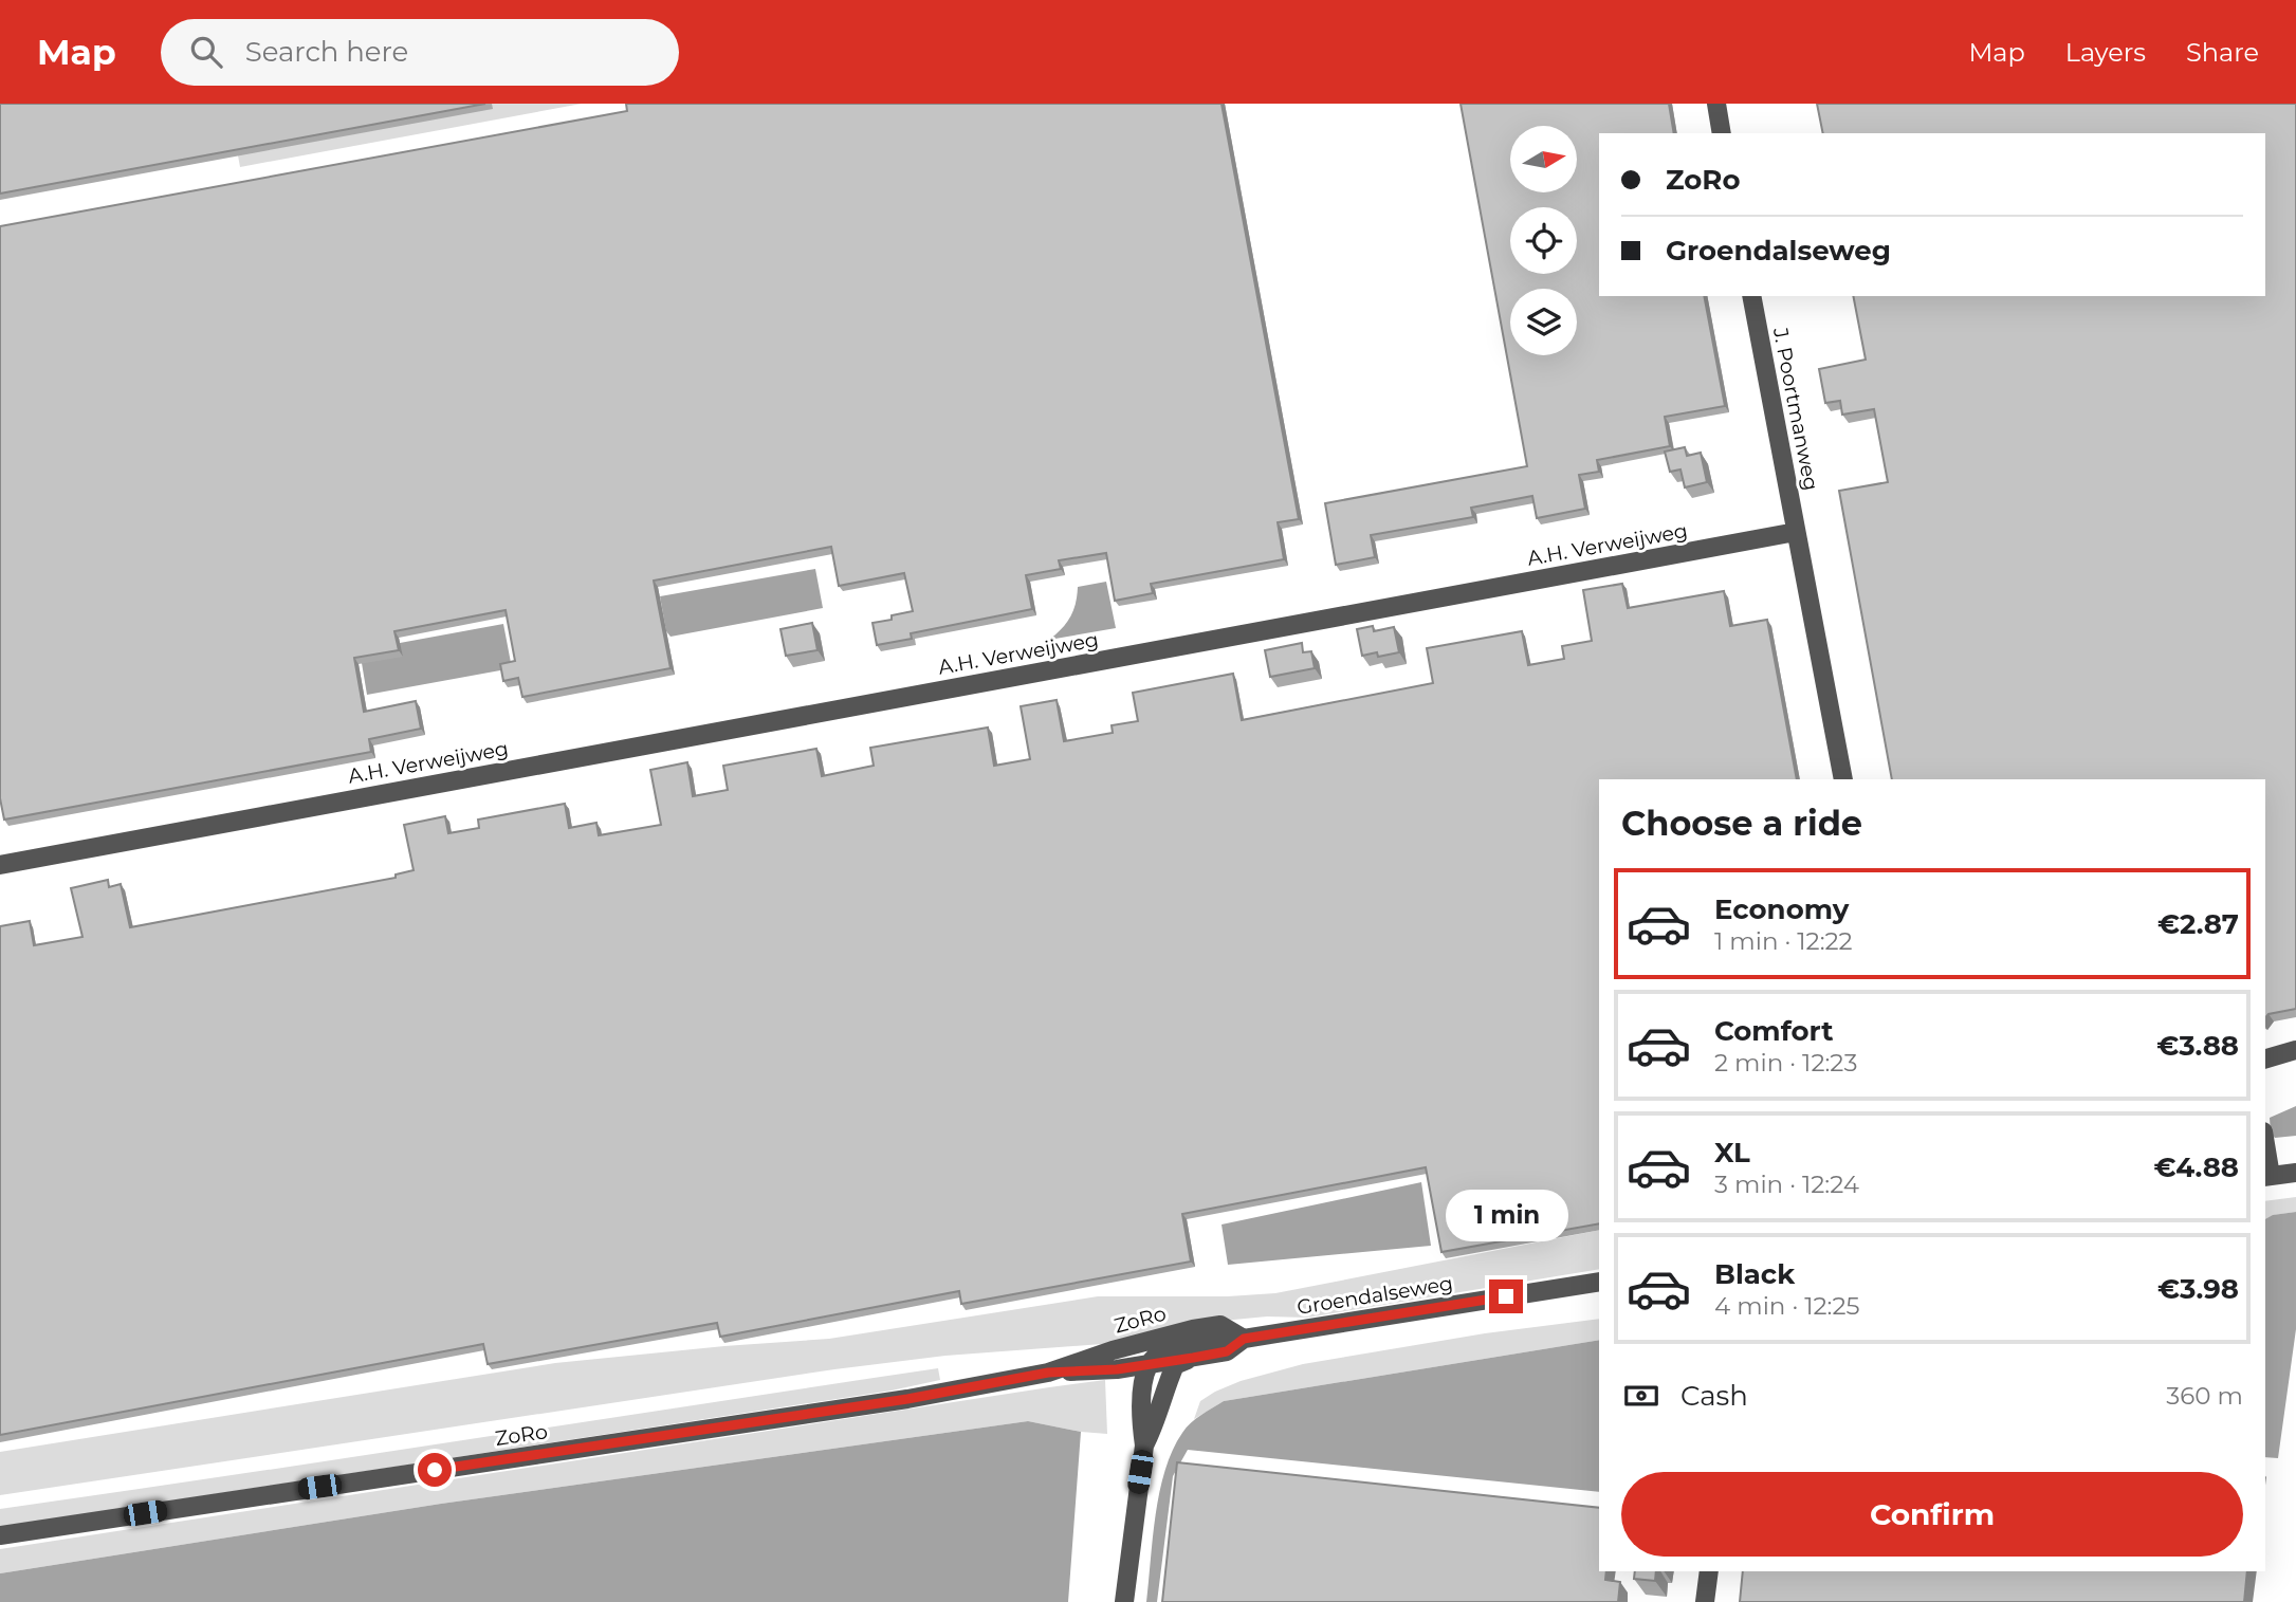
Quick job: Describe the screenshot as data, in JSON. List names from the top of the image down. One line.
{"streets":{"street":["J. Poortmanweg","A.H. Verweijweg","Groendalseweg","ZoRo"]},"crossings":[["J. Poortmanweg","A.H. Verweijweg"],["Groendalseweg","ZoRo"]],"north":"right","page":{"header":"Map","search":"Search here","nav":["Map","Layers","Share"],"banner":["ZoRo","Groendalseweg"],"heading":"Choose a ride","list":[{"name":"Economy","note":"1 min · 12:22","value":"€2.87"},{"name":"Comfort","note":"2 min · 12:23","value":"€3.88"},{"name":"XL","note":"3 min · 12:24","value":"€4.88"},{"name":"Black","note":"4 min · 12:25","value":"€3.98"}],"bubble":"1 min","pay":["Cash","360 m"],"buttons":"Confirm"}}
